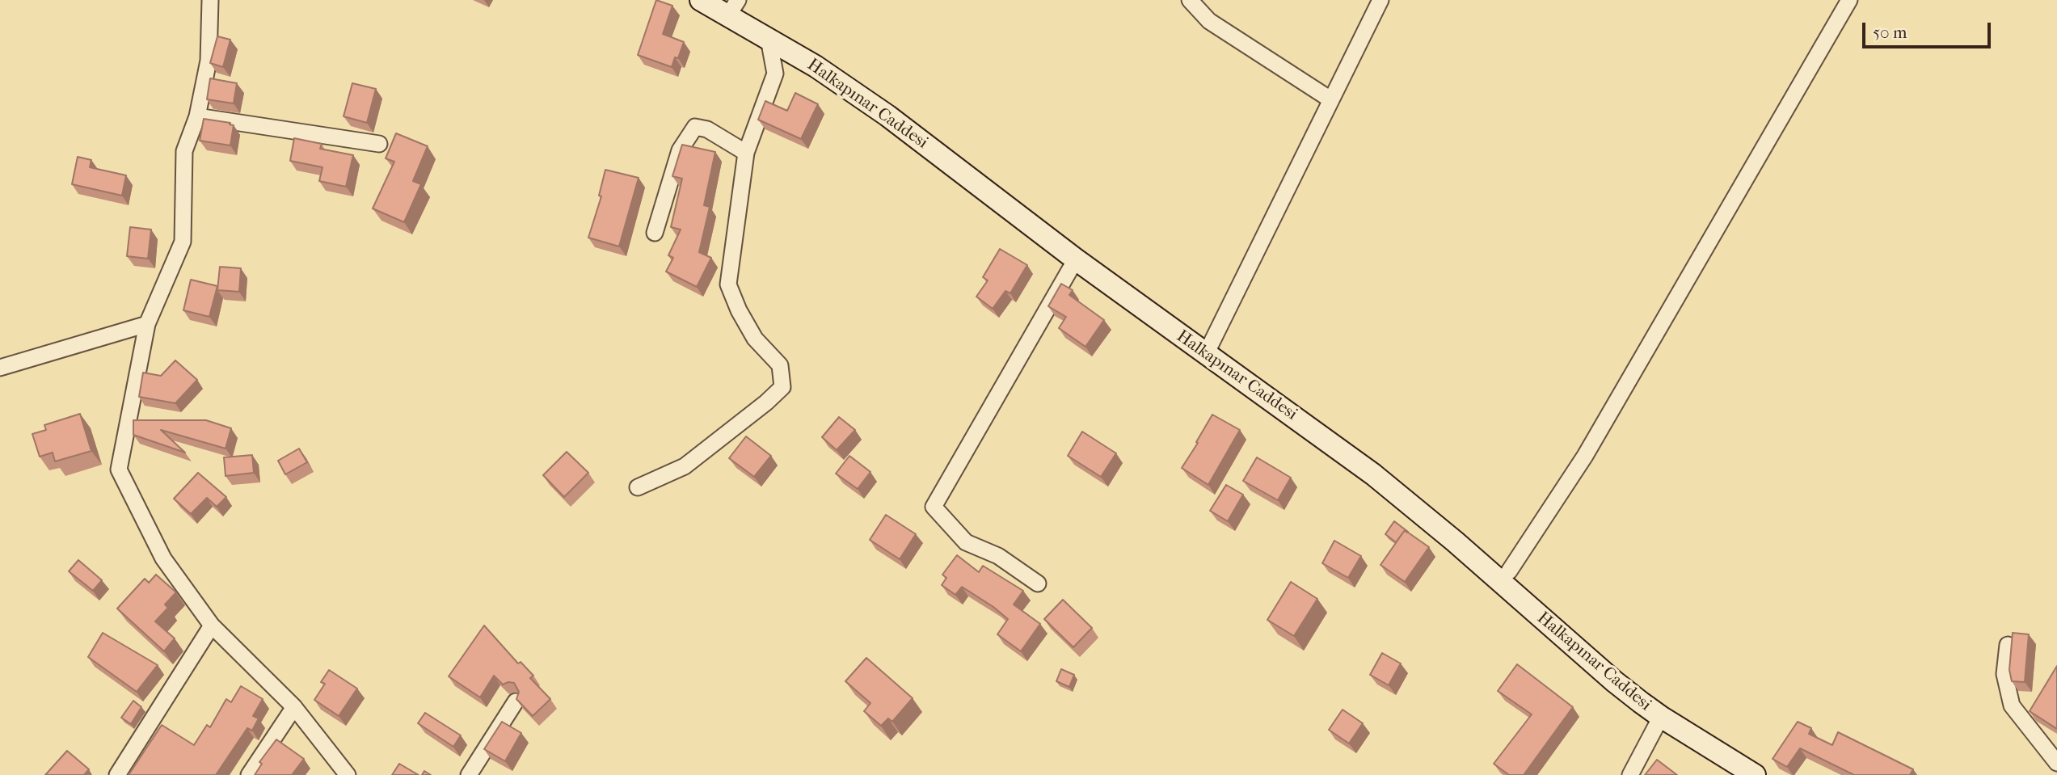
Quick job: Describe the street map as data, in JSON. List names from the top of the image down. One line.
{"streets":{"main road":["Halkapınar Caddesi"]},"scale_bar":"50 m"}
